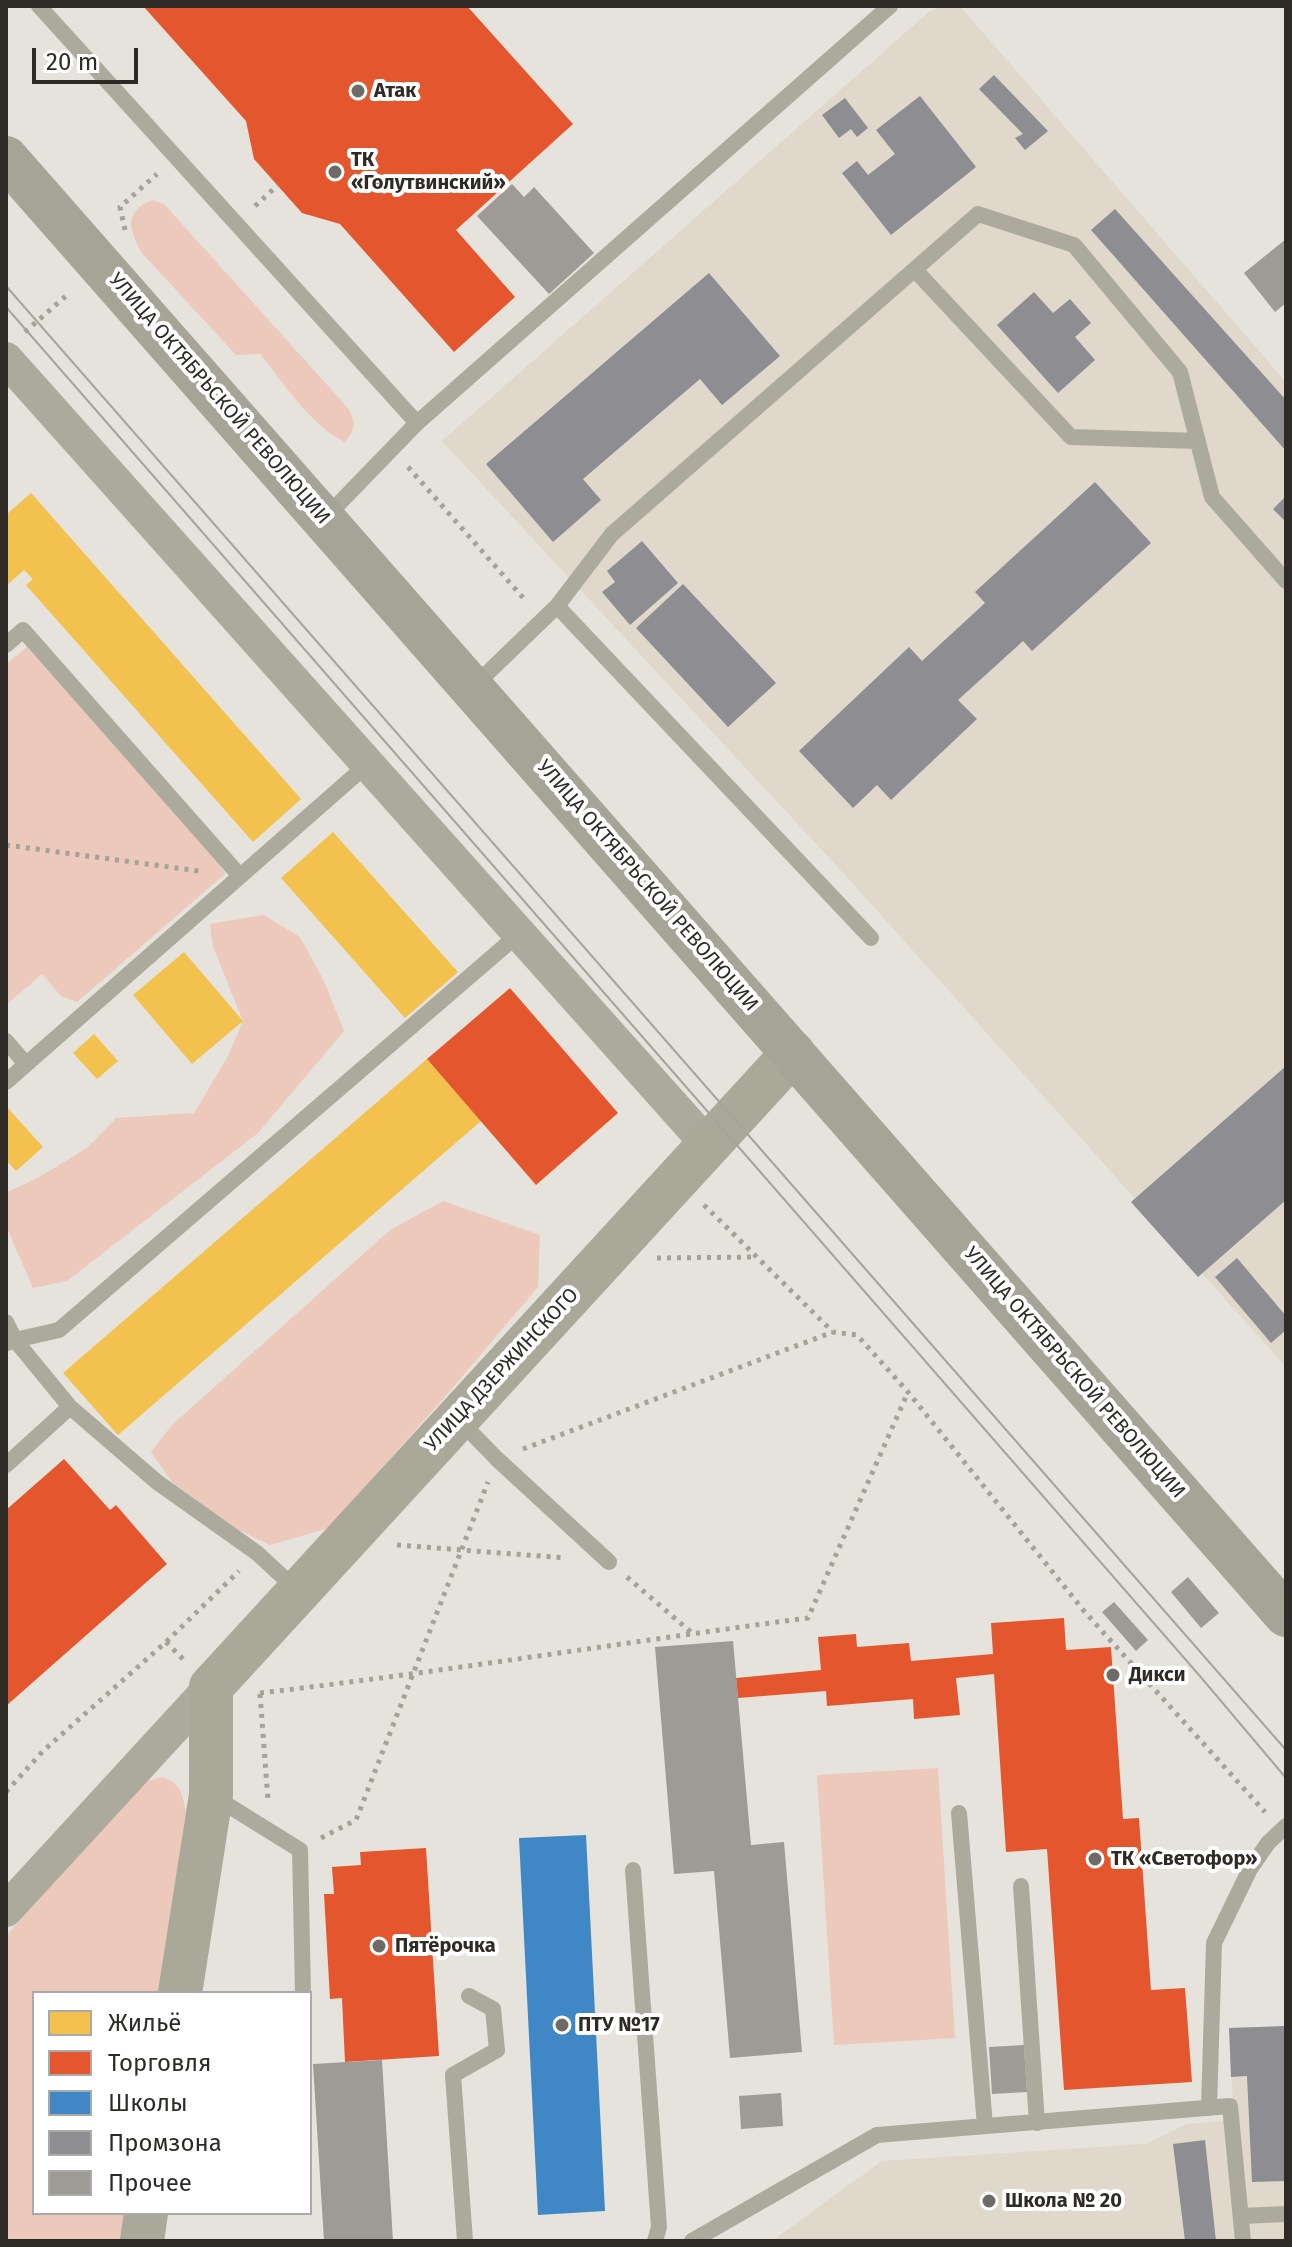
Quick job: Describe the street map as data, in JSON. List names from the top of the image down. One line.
{"streets":{"main road":["УЛИЦА ОКТЯБРЬСКОЙ РЕВОЛЮЦИИ"],"street":["УЛИЦА ДЗЕРЖИНСКОГО"]},"crossings":[["УЛИЦА ОКТЯБРЬСКОЙ РЕВОЛЮЦИИ","УЛИЦА ДЗЕРЖИНСКОГО"]],"places":["Атак","ТК «Голутвинский»","Дикси","ТК «Светофор»","Пятёрочка","ПТУ №17","Школа № 20"],"legend":["Жильё","Торговля","Школы","Промзона","Прочее"],"scale_bar":"20 m"}
